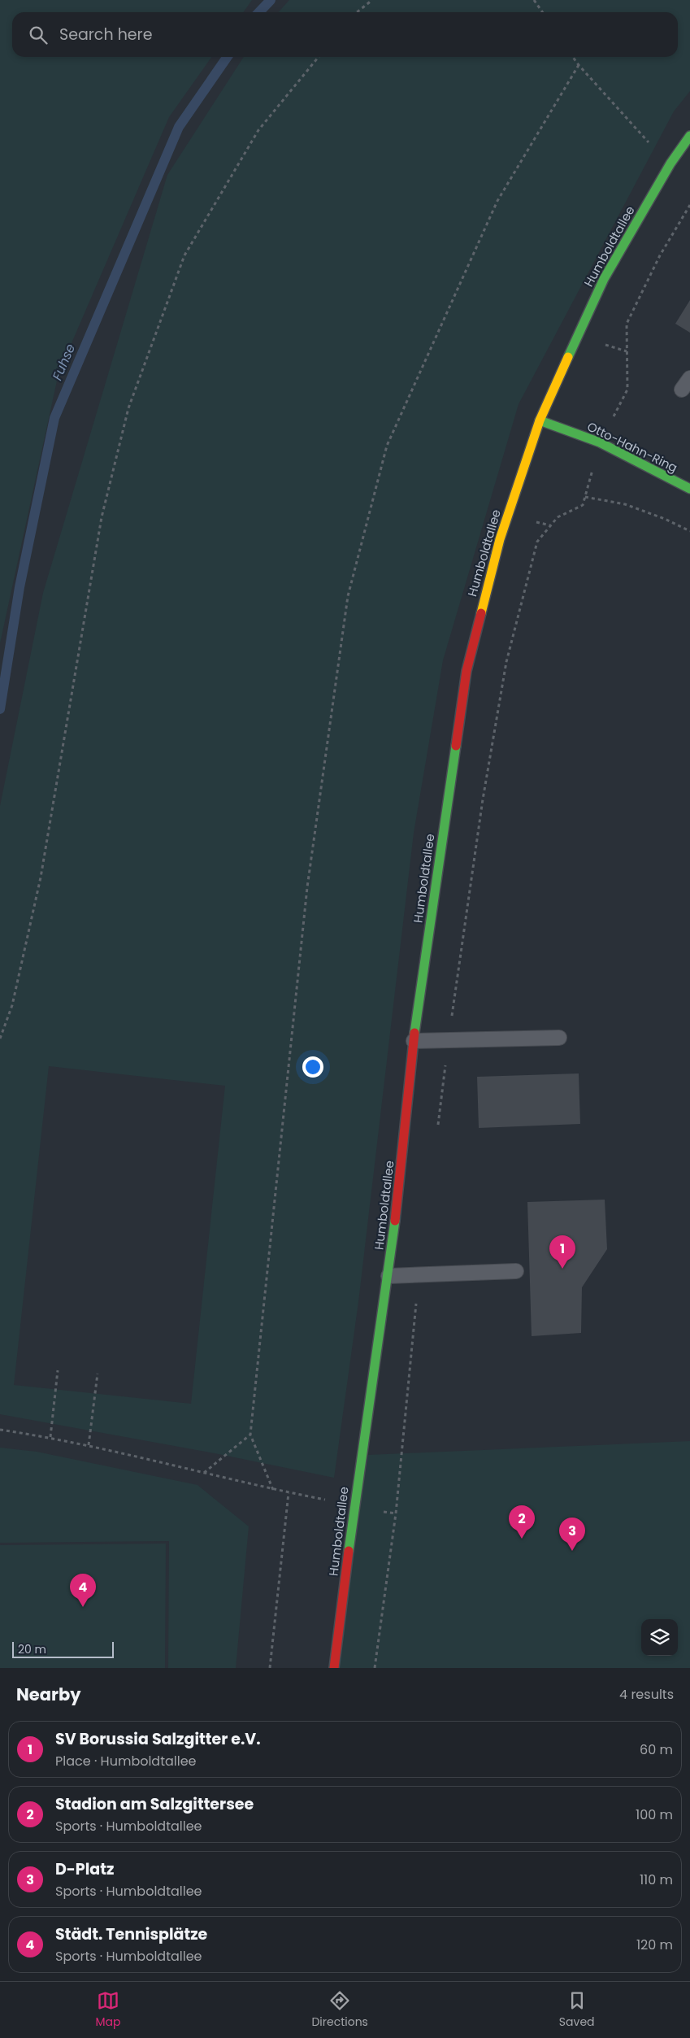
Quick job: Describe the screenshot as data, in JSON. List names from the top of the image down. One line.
{"streets":{"street":["Humboldtallee","Otto-Hahn-Ring"]},"crossings":[["Humboldtallee","Otto-Hahn-Ring"]],"water":["Fuhse"],"scale_bar":"20 m","page":{"search":"Search here","pins":["1","2","3","4"],"scale":"20 m","heading":["Nearby","4 results"],"list":[{"mark":"1","name":"SV Borussia Salzgitter e.V.","note":"Place · Humboldtallee","value":"60 m"},{"mark":"2","name":"Stadion am Salzgittersee","note":"Sports · Humboldtallee","value":"100 m"},{"mark":"3","name":"D-Platz","note":"Sports · Humboldtallee","value":"110 m"},{"mark":"4","name":"Städt. Tennisplätze","note":"Sports · Humboldtallee","value":"120 m"}],"nav":["Map","Directions","Saved"]}}
